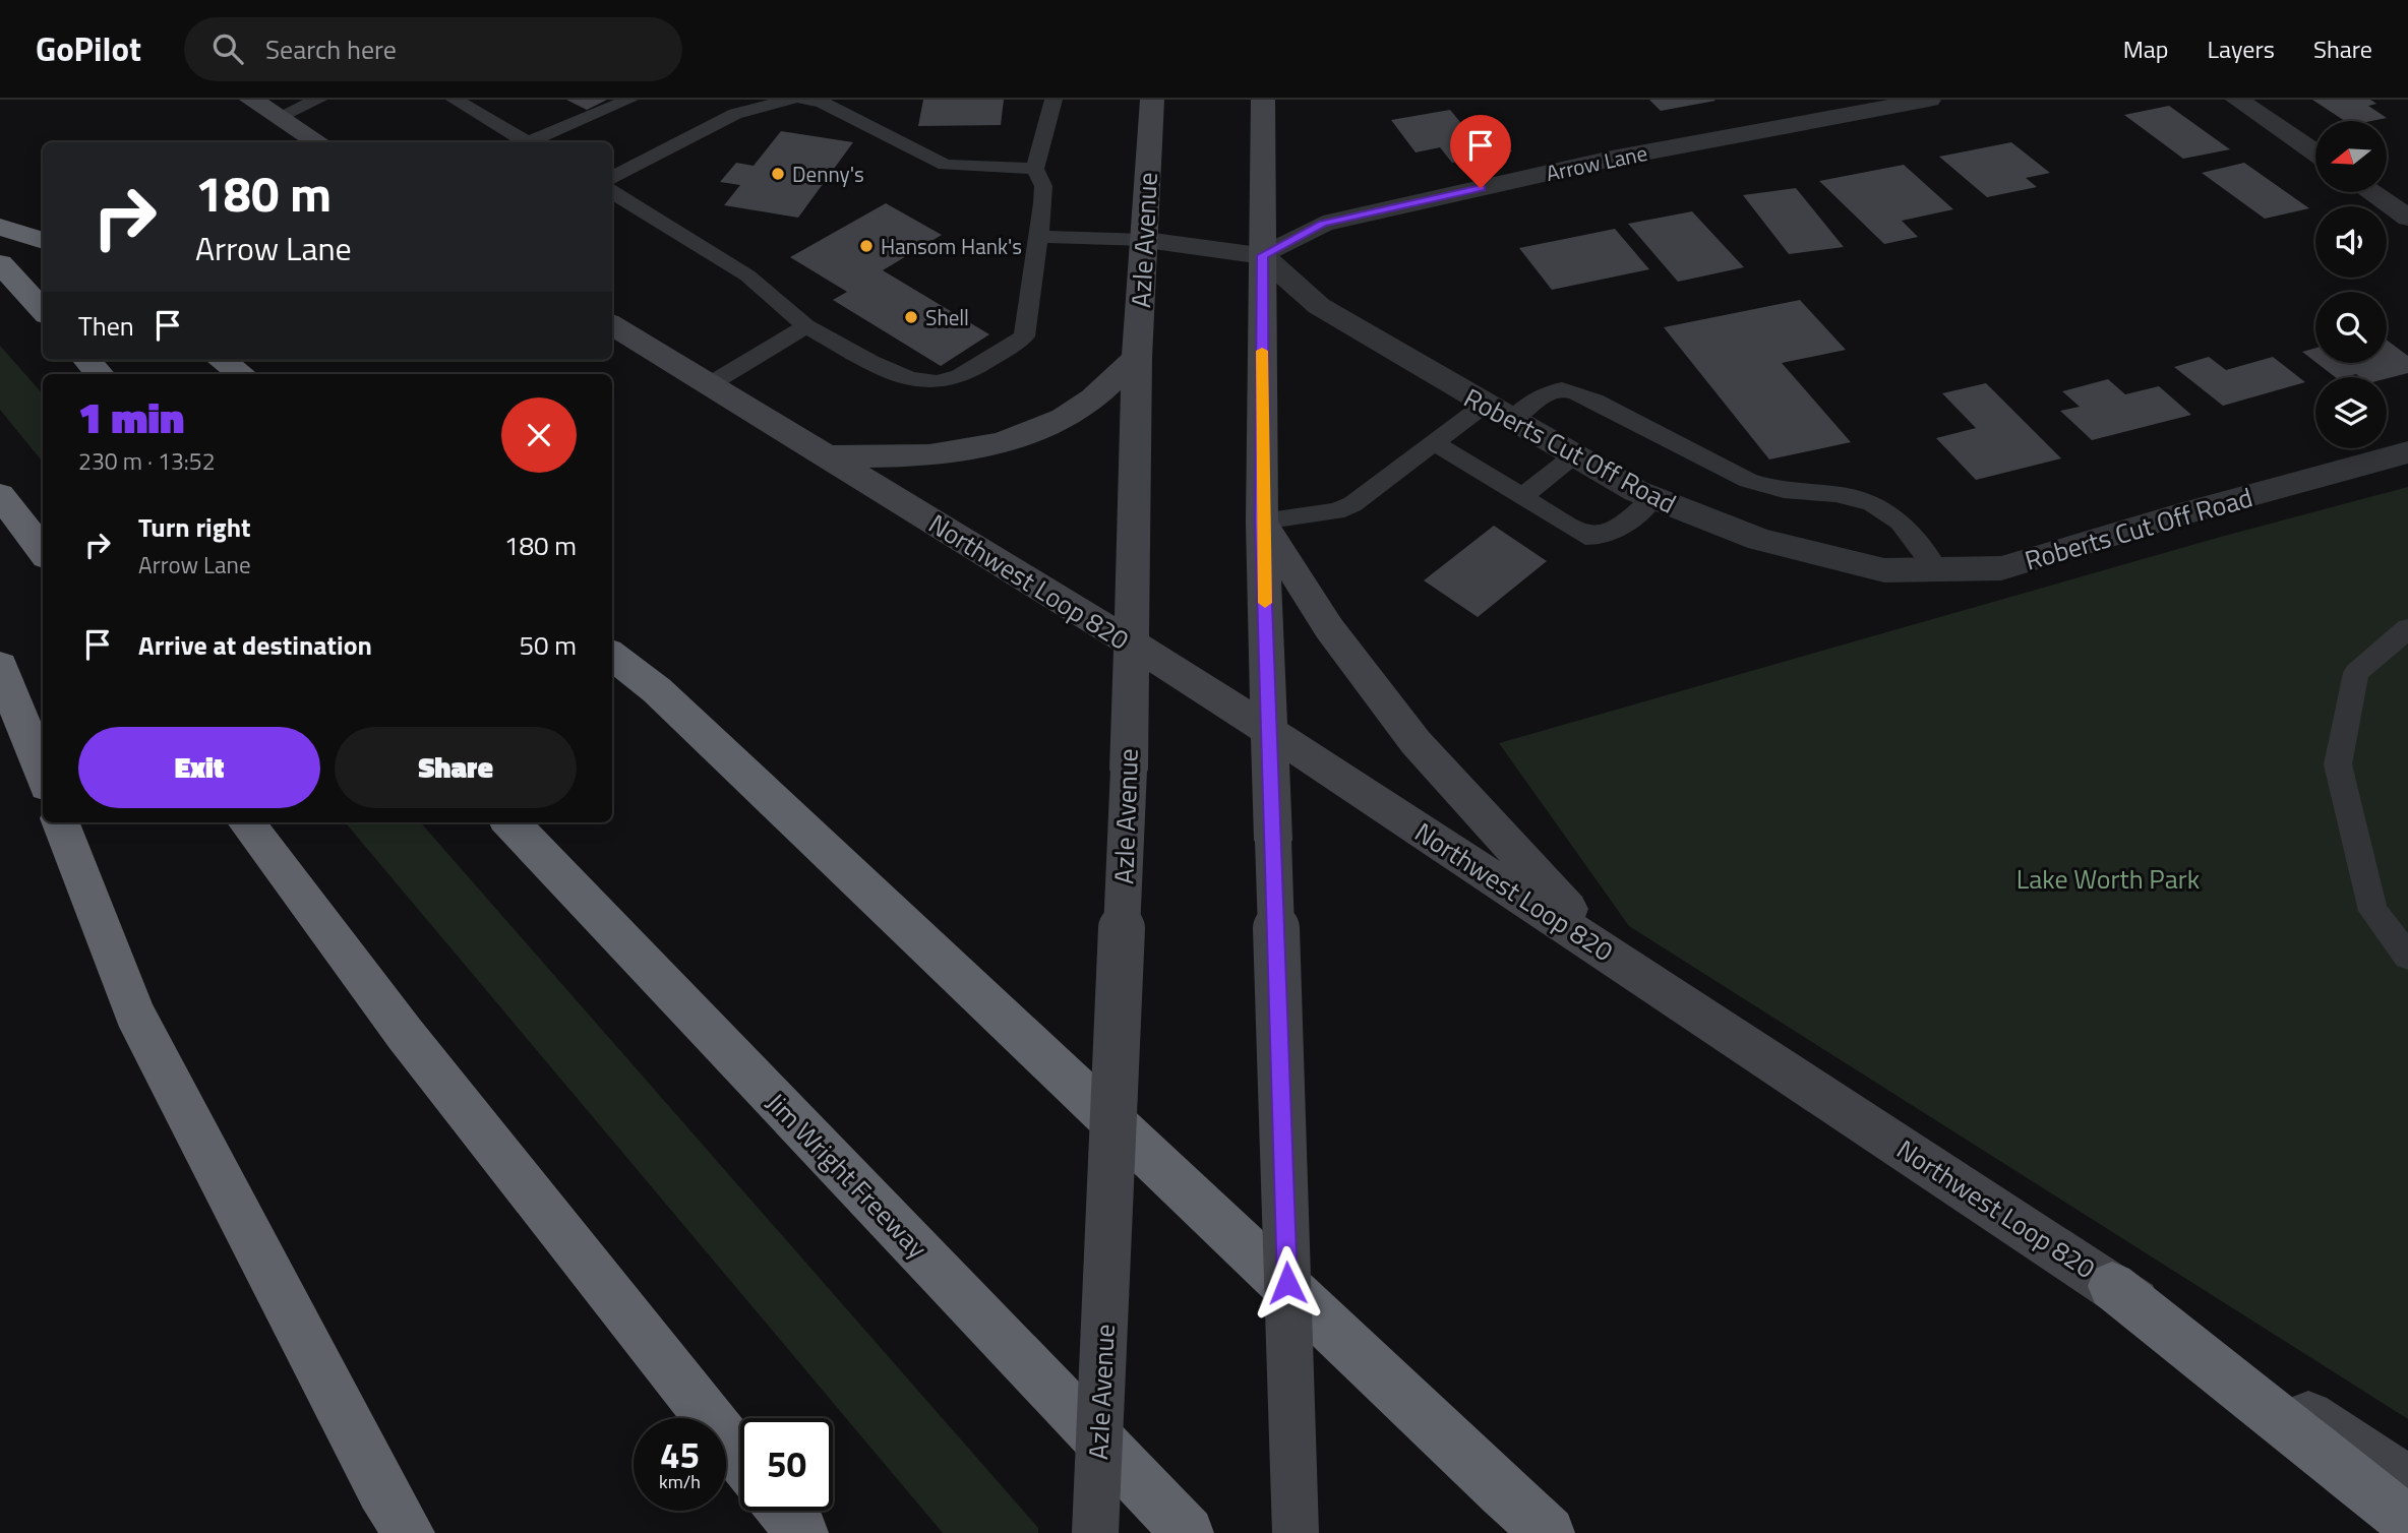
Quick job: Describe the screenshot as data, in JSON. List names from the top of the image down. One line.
{"streets":{"highway":["Jim Wright Freeway"],"main road":["Azle Avenue","Northwest Loop 820"],"street":["Arrow Lane","Roberts Cut Off Road"]},"crossings":[["Arrow Lane","Roberts Cut Off Road"],["Azle Avenue","Northwest Loop 820"]],"parks":["Lake Worth Park"],"places":["Denny's","Hansom Hank's","Shell"],"north":"left","page":{"header":"GoPilot","search":"Search here","nav":["Map","Layers","Share"],"turn":["180 m","Arrow Lane"],"then":"Then","heading":["1 min","230 m · 13:52"],"list":[{"name":"Turn right","note":"Arrow Lane","value":"180 m"},{"name":"Arrive at destination","value":"50 m"}],"buttons":["Exit","Share"],"speed":"45 km/h","limit":"50"}}
